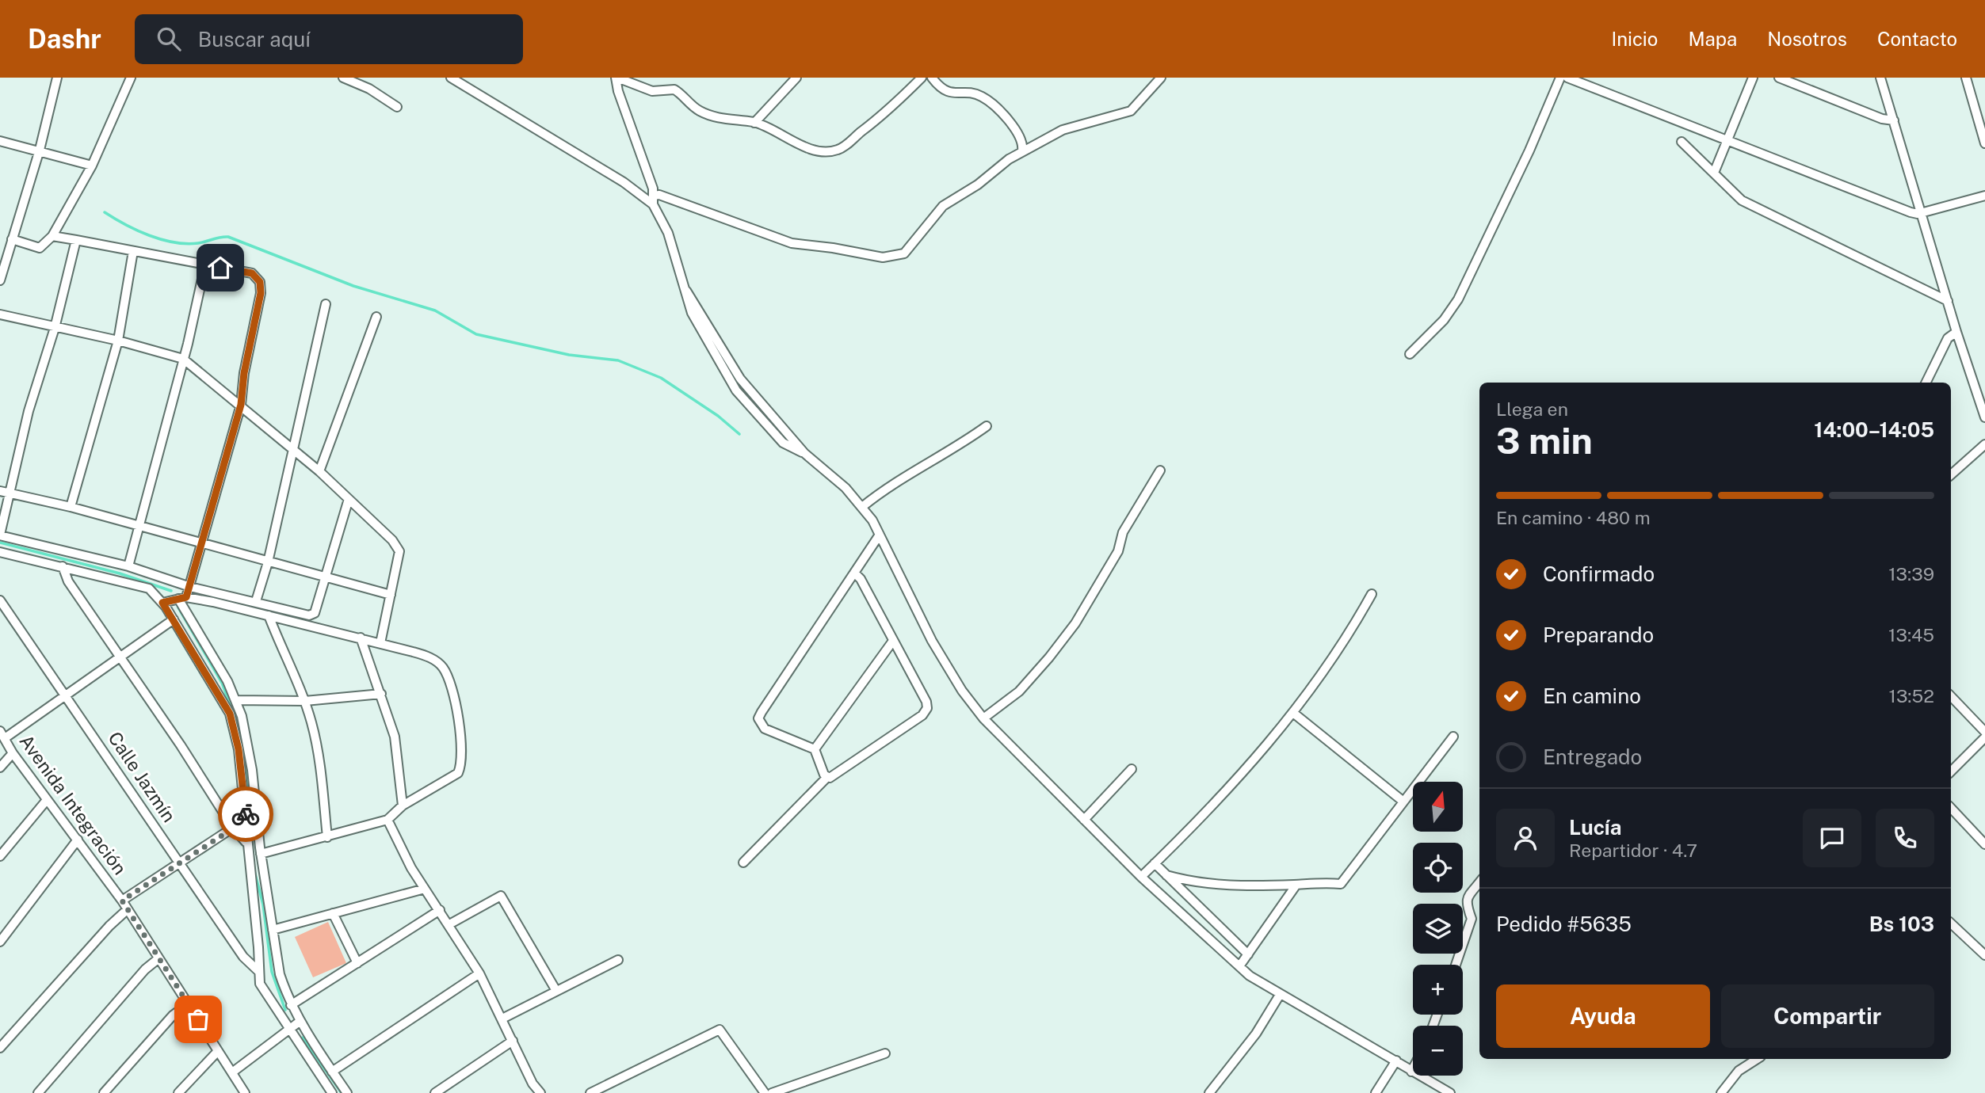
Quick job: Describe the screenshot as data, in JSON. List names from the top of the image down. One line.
{"streets":{"street":["Calle Jazmín","Avenida Integración"]},"north":"top","page":{"header":"Dashr","search":"Buscar aquí","nav":["Inicio","Mapa","Nosotros","Contacto"],"heading":["3 min","Llega en","14:00–14:05"],"panel":["Lucía","Repartidor · 4.7","Pedido #5635","Bs 103"],"bar":"En camino · 480 m","list":[["Confirmado","13:39"],["Preparando","13:45"],["En camino","13:52"],"Entregado"],"map_buttons":["+","−"],"buttons":["Ayuda","Compartir"]}}
